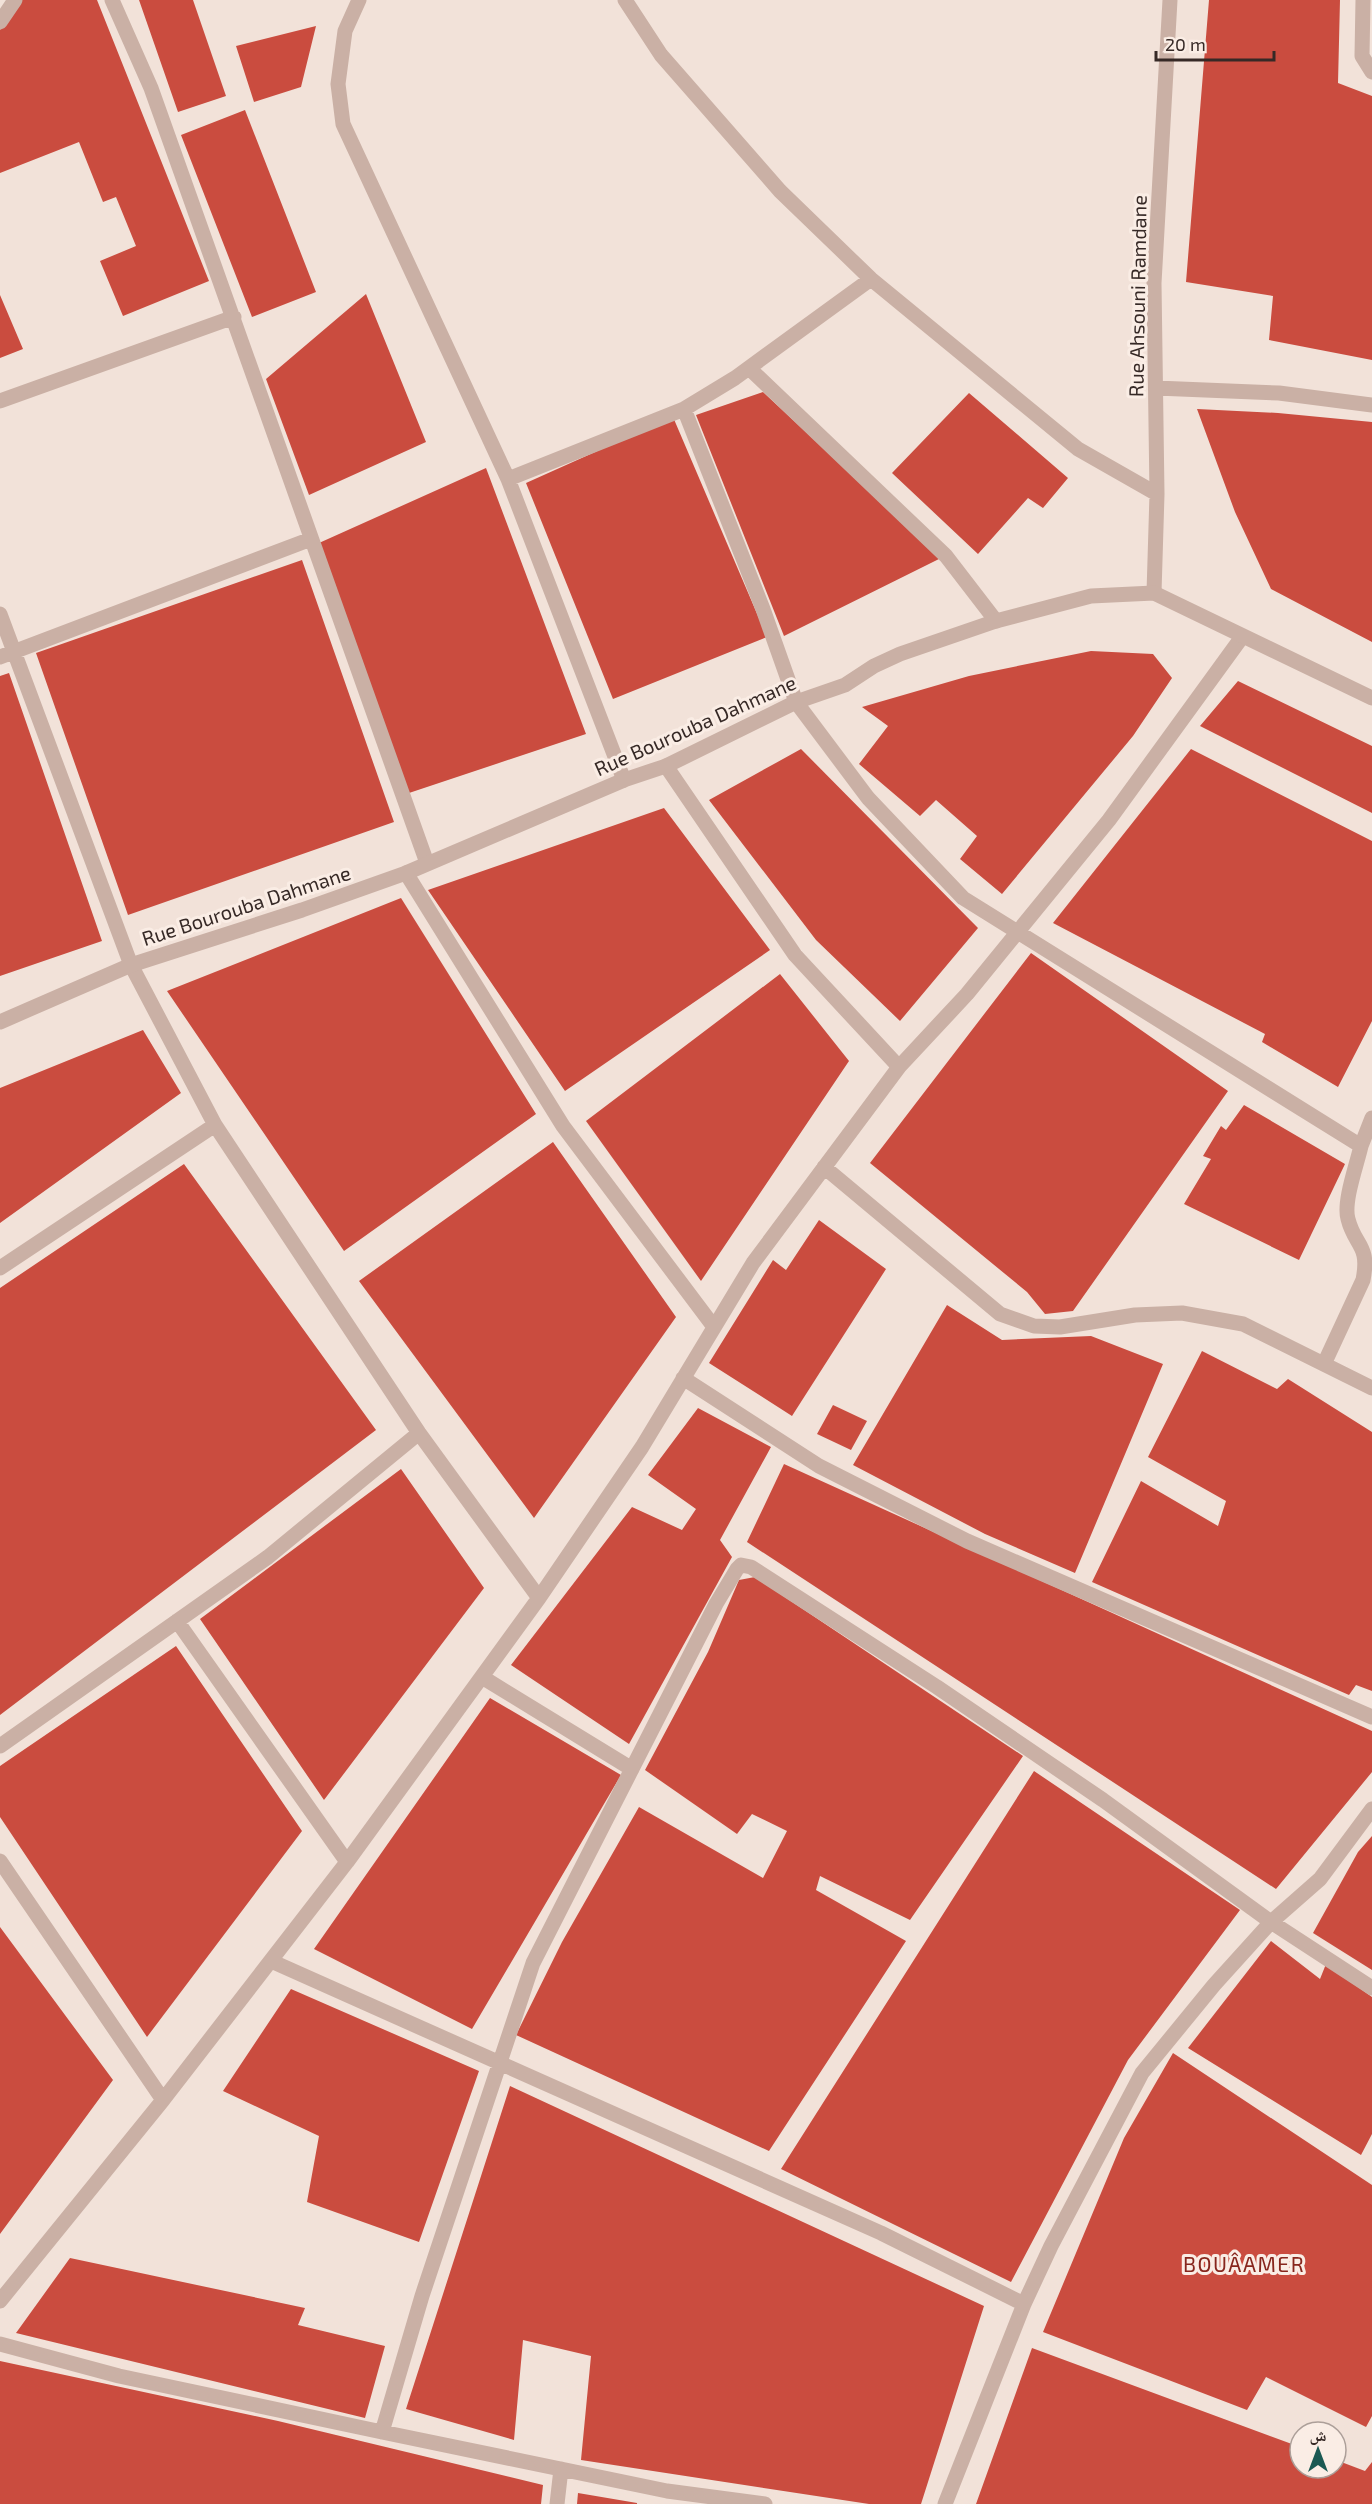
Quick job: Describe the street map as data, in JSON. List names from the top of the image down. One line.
{"streets":{"street":["Rue Ahsouni Ramdane","Rue Bourouba Dahmane"]},"crossings":[["Rue Ahsouni Ramdane","Rue Bourouba Dahmane"]],"districts":["BOUÂAMER"],"scale_bar":"20 m","north":"top"}
